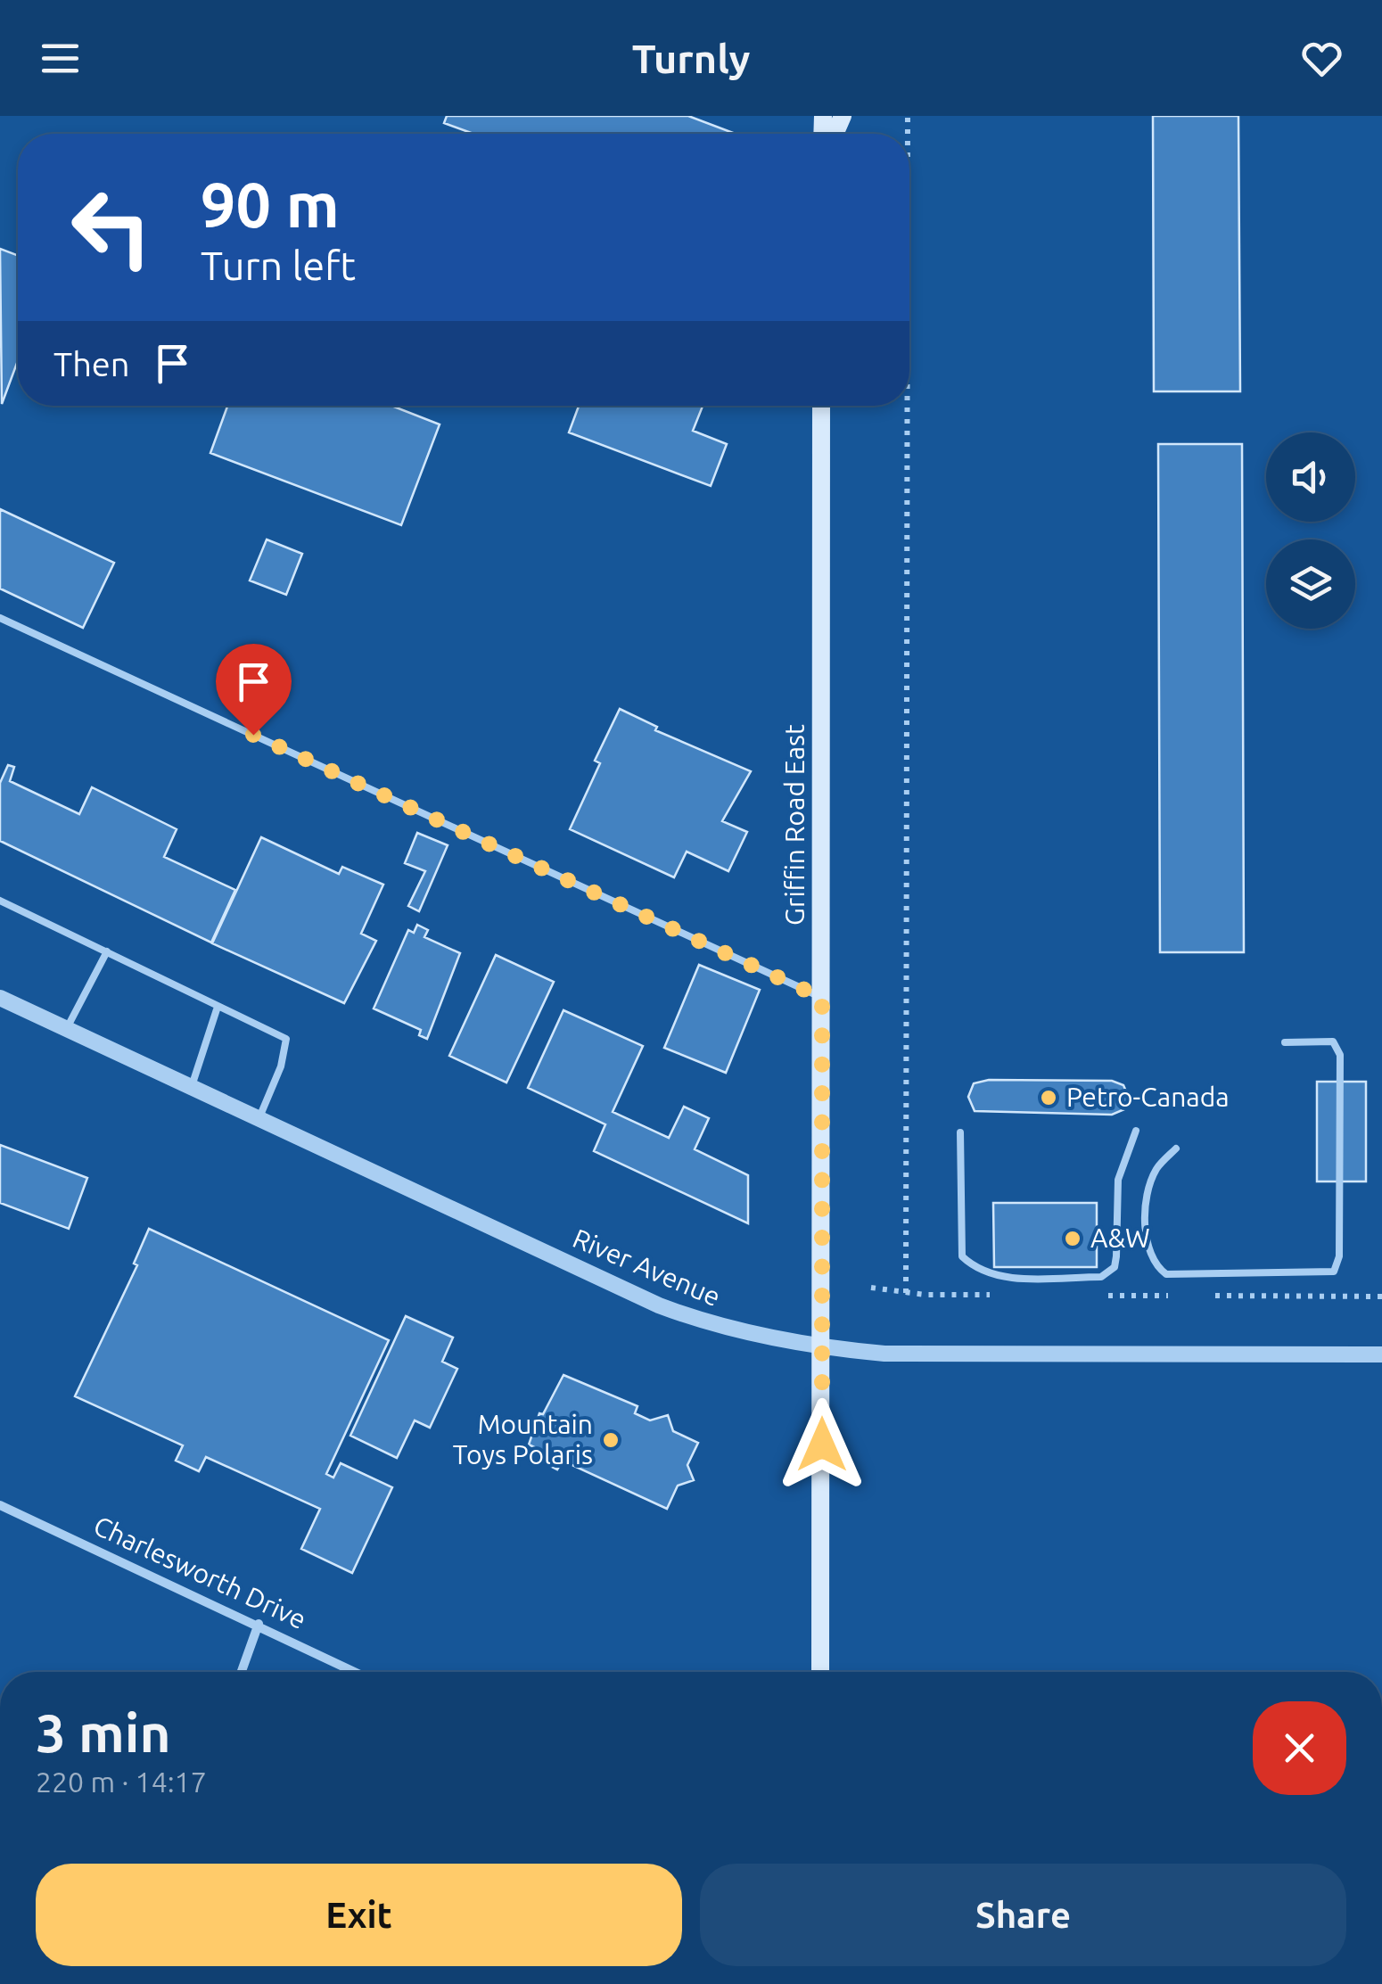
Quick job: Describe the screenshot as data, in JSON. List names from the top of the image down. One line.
{"streets":{"main road":["Griffin Road East"],"street":["River Avenue","Charlesworth Drive"]},"crossings":[["Griffin Road East","River Avenue"]],"places":["Petro-Canada","A&W","Mountain Toys Polaris"],"page":{"header":"Turnly","turn":["90 m","Turn left"],"then":"Then","heading":["3 min","220 m · 14:17"],"buttons":["Exit","Share"]}}
